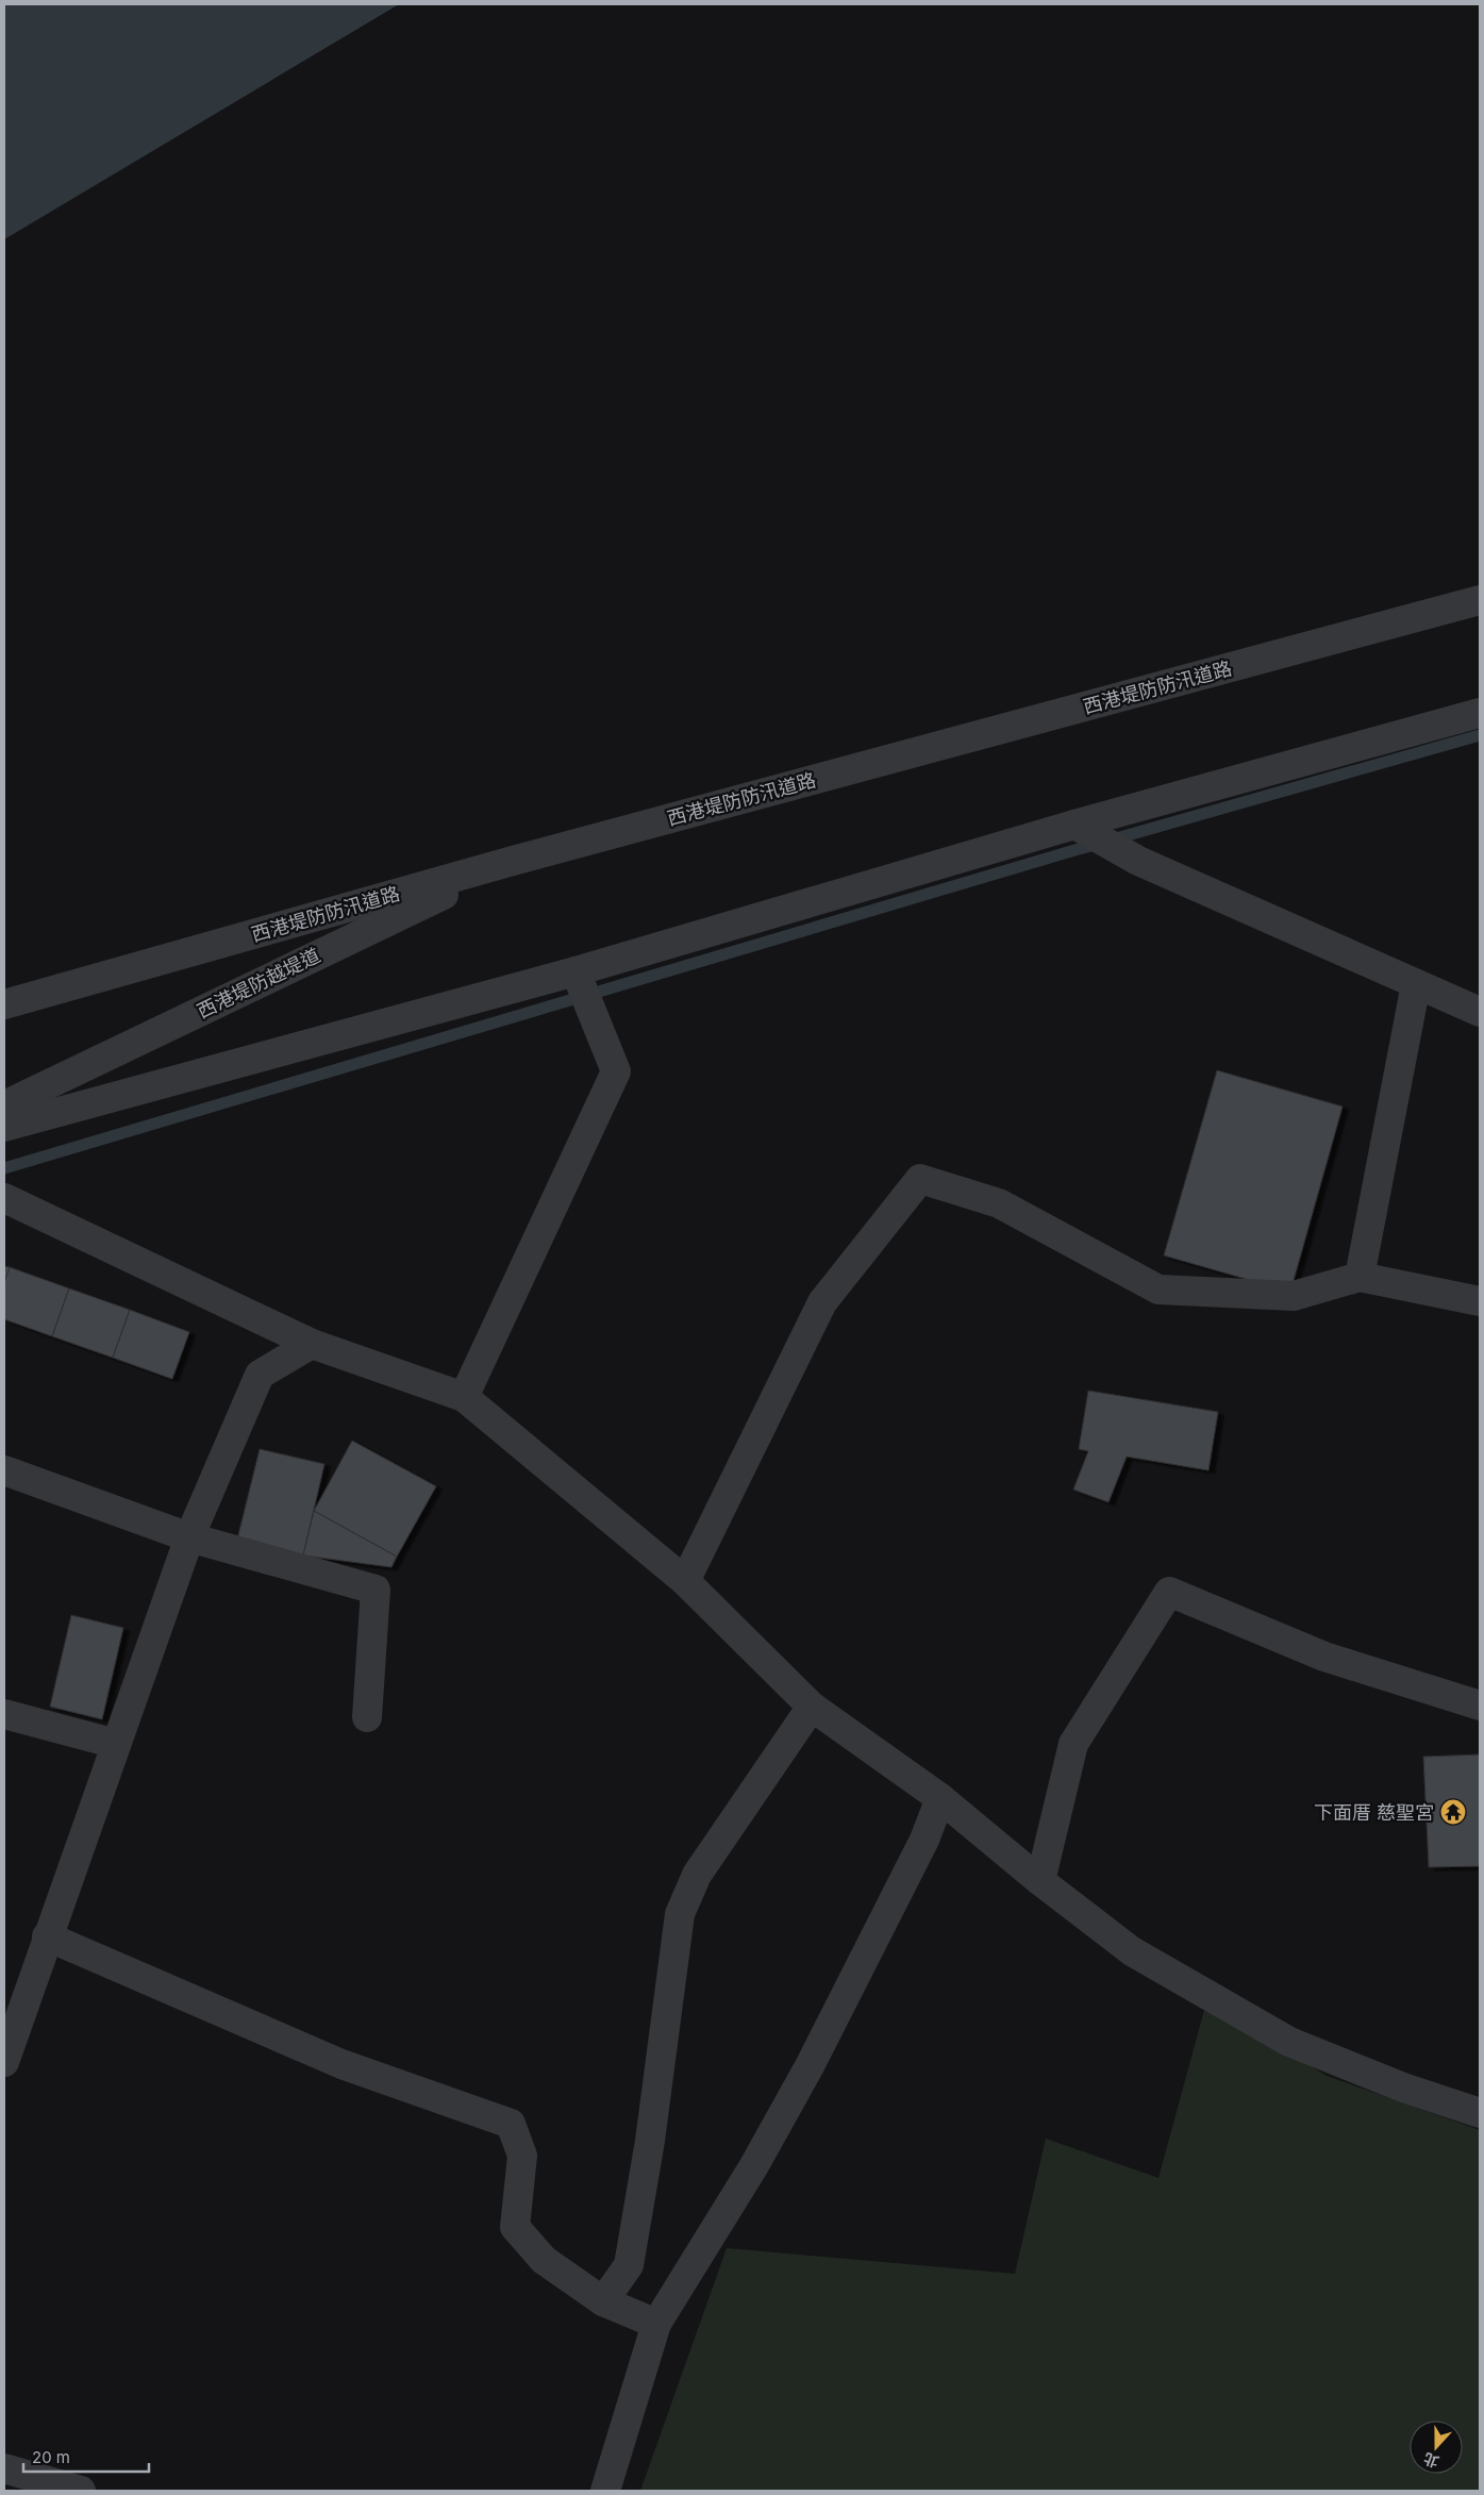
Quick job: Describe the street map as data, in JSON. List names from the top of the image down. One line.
{"streets":{"street":["西港堤防防汛道路","西港堤防越堤道"]},"crossings":[["西港堤防防汛道路","西港堤防越堤道"]],"places":{"temple":["下面厝 慈聖宮"]},"scale_bar":"20 m","north":"bottom"}
